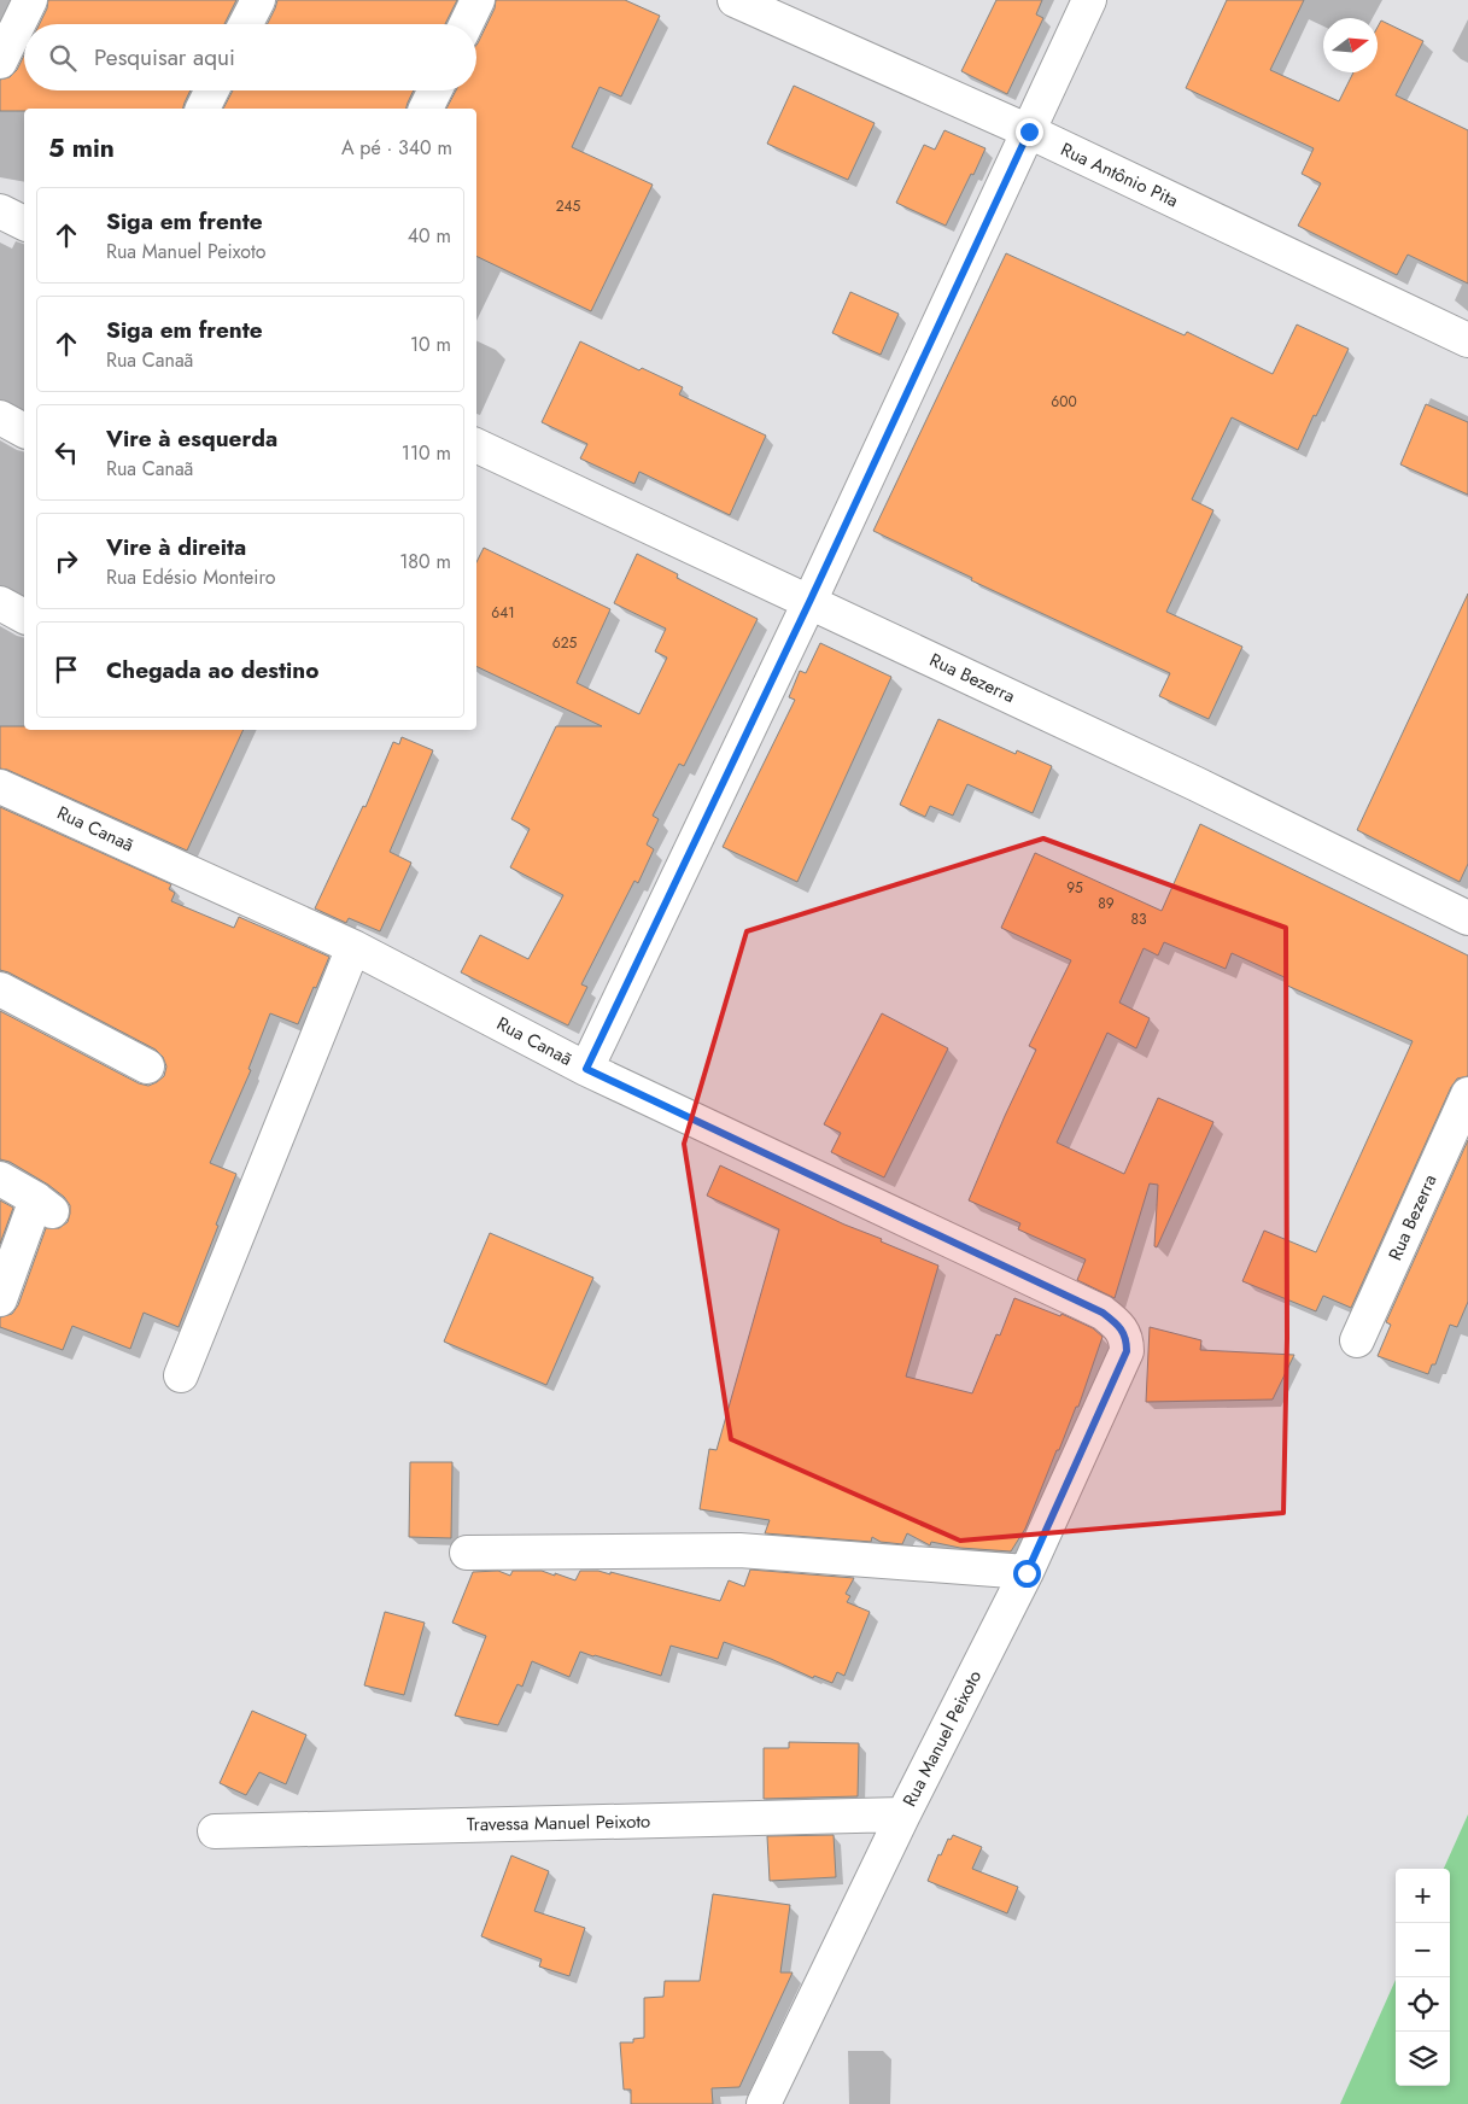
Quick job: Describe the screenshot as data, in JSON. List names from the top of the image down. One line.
{"streets":{"street":["Rua Antônio Pita","Rua Bezerra","Rua Canaã","Rua Manuel Peixoto","Travessa Manuel Peixoto"]},"crossings":[["Rua Canaã","Rua Manuel Peixoto"],["Rua Manuel Peixoto","Travessa Manuel Peixoto"]],"house_numbers":["245","600","641","625","95","89","83"],"north":"right","page":{"search":"Pesquisar aqui","heading":["5 min","A pé · 340 m"],"list":[["Siga em frente","Rua Manuel Peixoto","40 m"],["Siga em frente","Rua Canaã","10 m"],["Vire à esquerda","Rua Canaã","110 m"],["Vire à direita","Rua Edésio Monteiro","180 m"],"Chegada ao destino"],"map_buttons":["+","−"]}}
